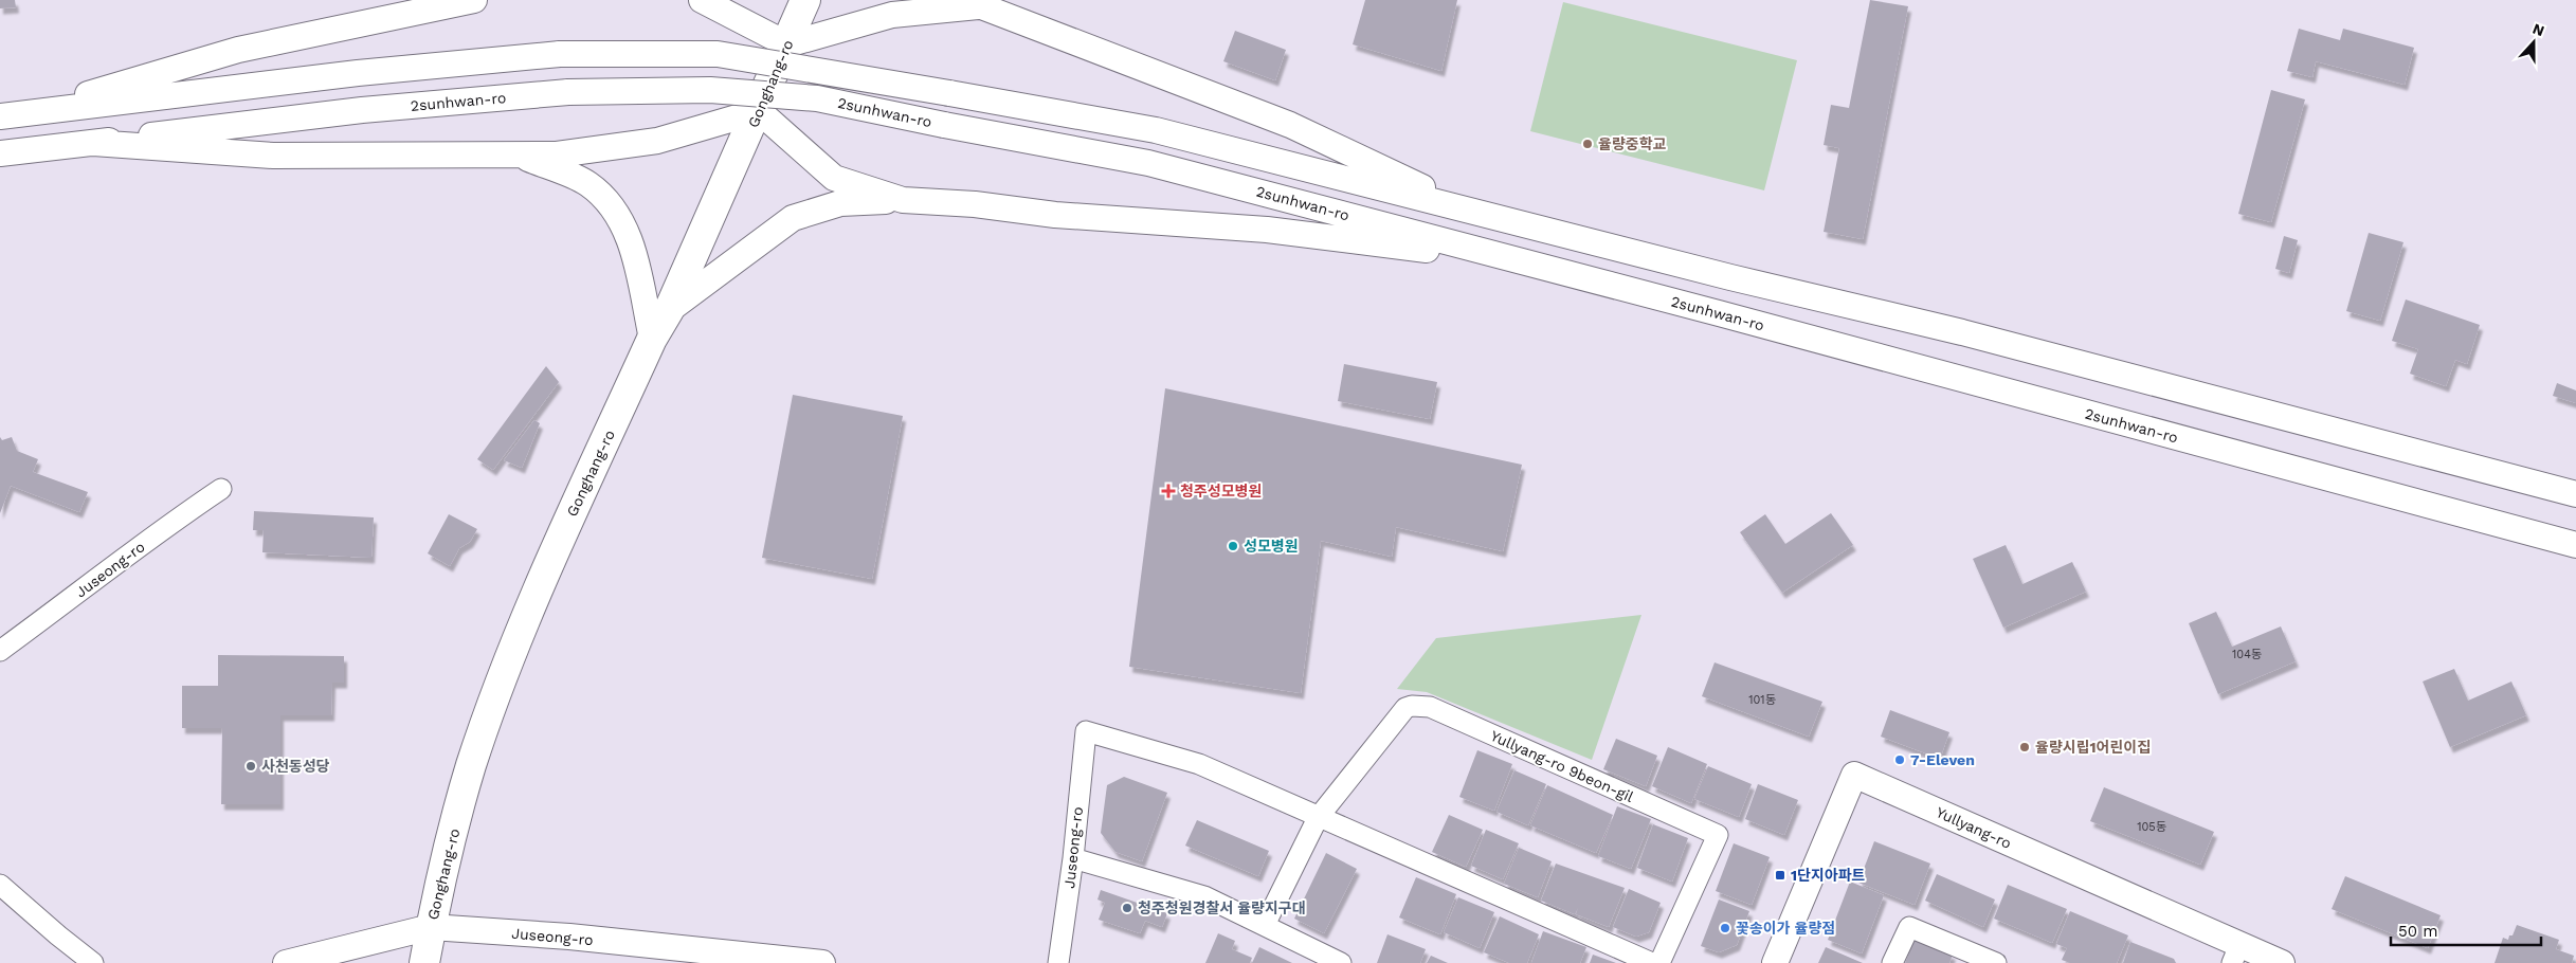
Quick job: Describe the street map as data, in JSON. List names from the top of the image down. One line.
{"streets":{"main road":["Gonghang-ro"],"street":["2sunhwan-ro","Juseong-ro","Yullyang-ro 9beon-gil","Yullyang-ro"]},"crossings":[["Gonghang-ro","Juseong-ro"],["Juseong-ro","Yullyang-ro 9beon-gil"]],"places":{"other":["율량중학교","성모병원","율량시립1어린이집","7-Eleven","사천동성당","청주청원경찰서 율량지구대","꽃송이가 율량점"],"health":["청주성모병원"],"transit":["1단지아파트"]},"house_numbers":["104동","101동","105동"],"scale_bar":"50 m","north":"top"}
